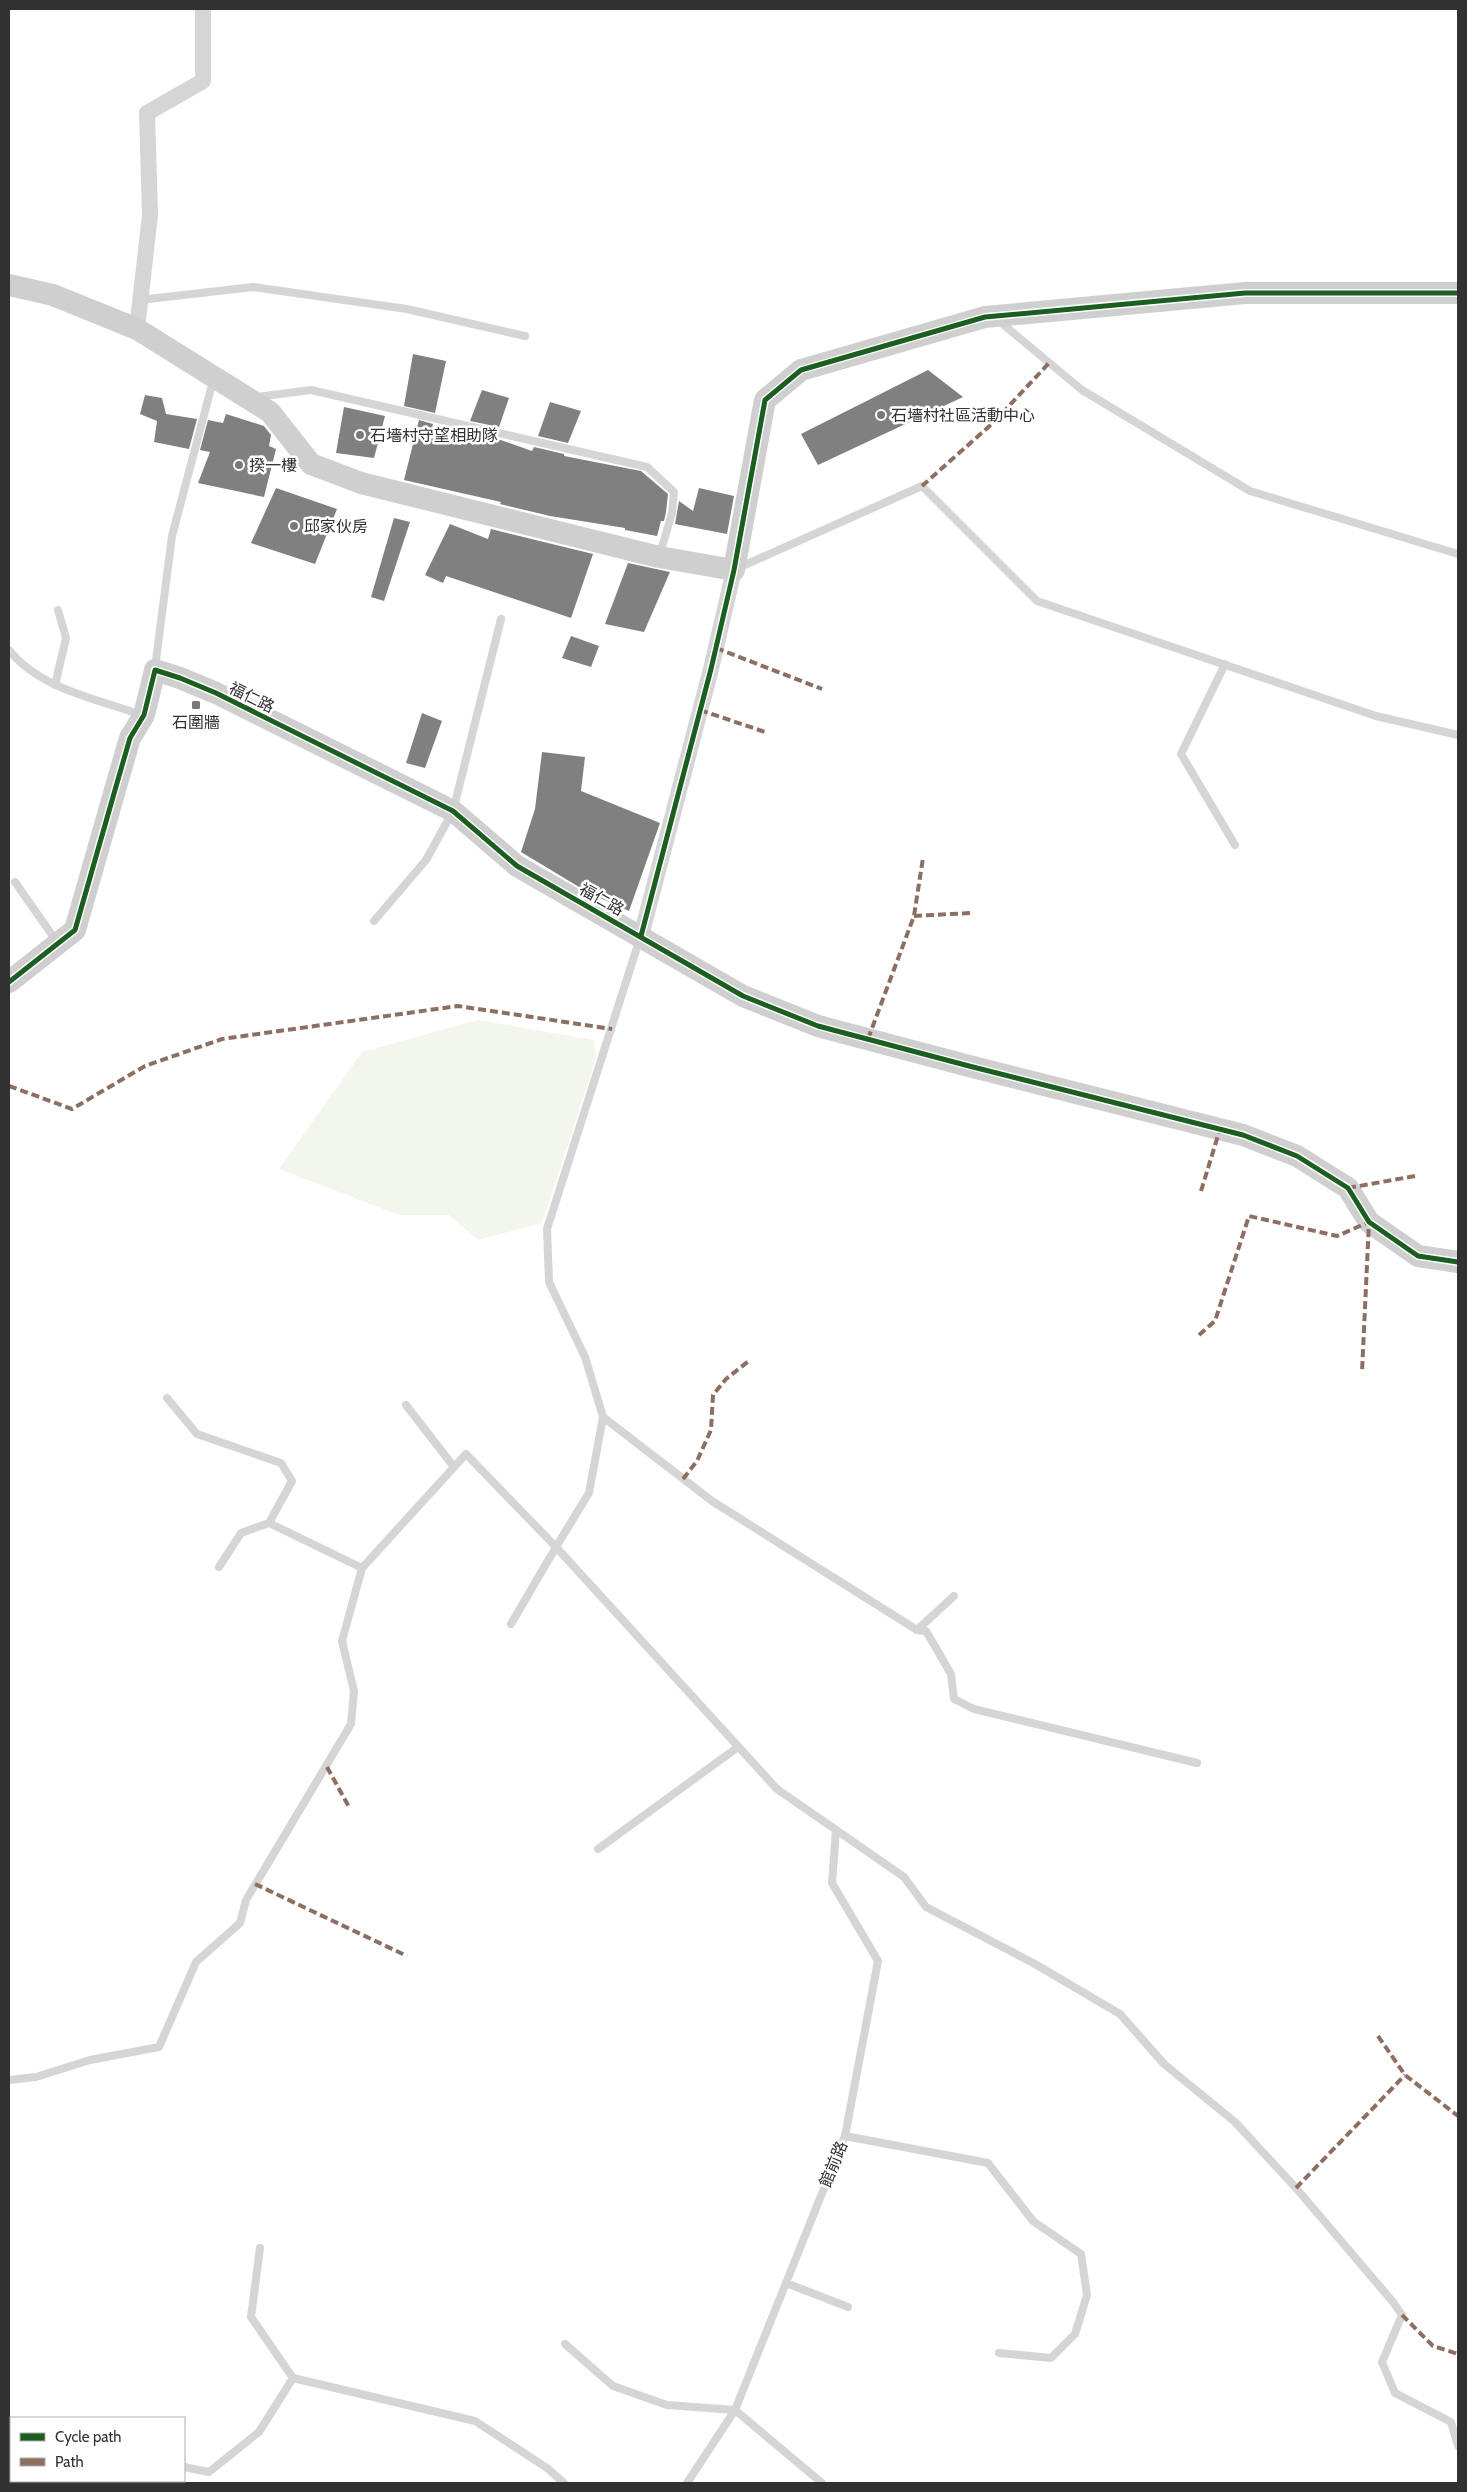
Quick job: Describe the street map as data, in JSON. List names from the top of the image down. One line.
{"streets":{"street":["福仁路"],"lane":["館前路"]},"places":{"other":["石墻村社區活動中心","石墻村守望相助隊","揆一樓","邱家伙房"],"transit":["石圍牆"]},"legend":["Cycle path","Path"]}
